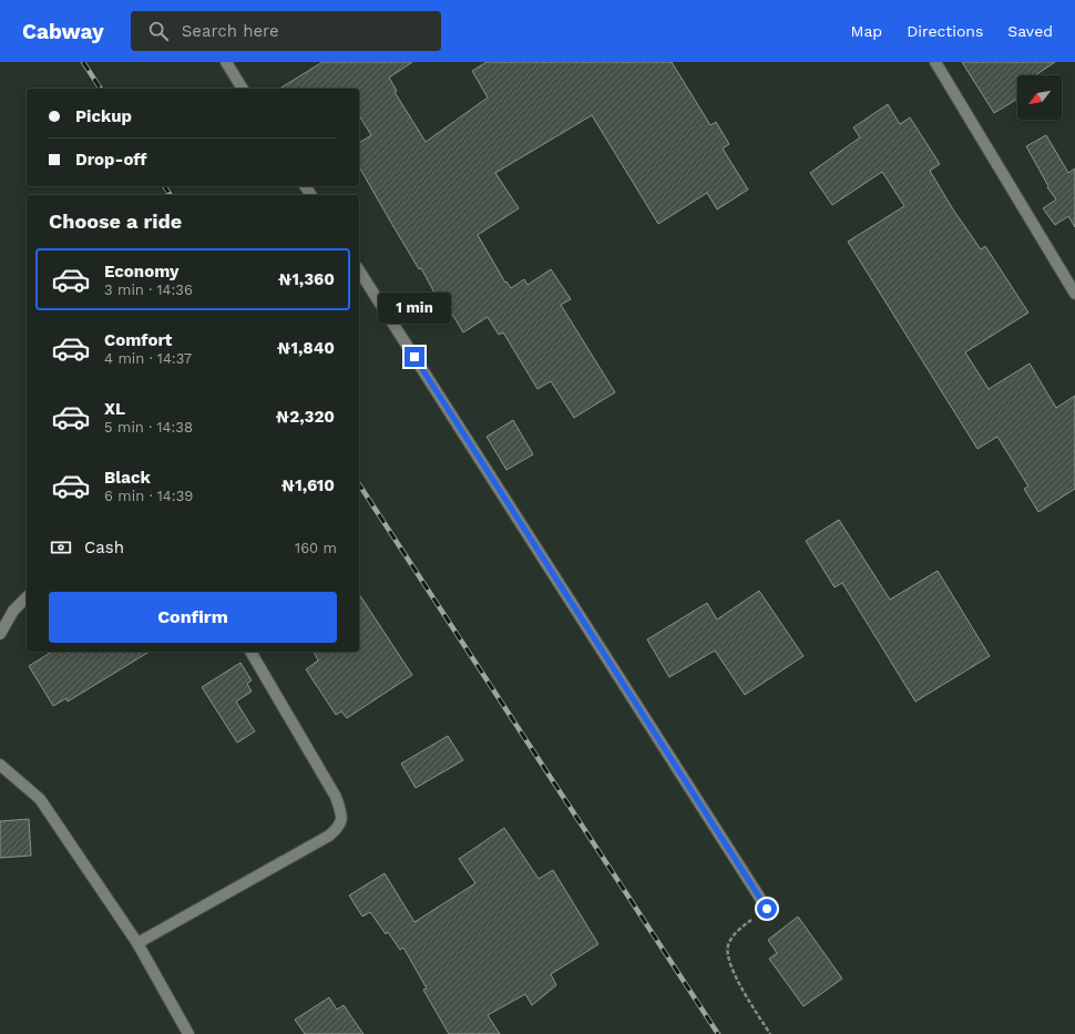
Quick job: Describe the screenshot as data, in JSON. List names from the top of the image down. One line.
{"north":"bottom left","page":{"header":"Cabway","search":"Search here","nav":["Map","Directions","Saved"],"banner":["Pickup","Drop-off"],"heading":"Choose a ride","list":[{"name":"Economy","note":"3 min · 14:36","value":"₦1,360"},{"name":"Comfort","note":"4 min · 14:37","value":"₦1,840"},{"name":"XL","note":"5 min · 14:38","value":"₦2,320"},{"name":"Black","note":"6 min · 14:39","value":"₦1,610"}],"bubble":"1 min","pay":["Cash","160 m"],"buttons":"Confirm"}}
